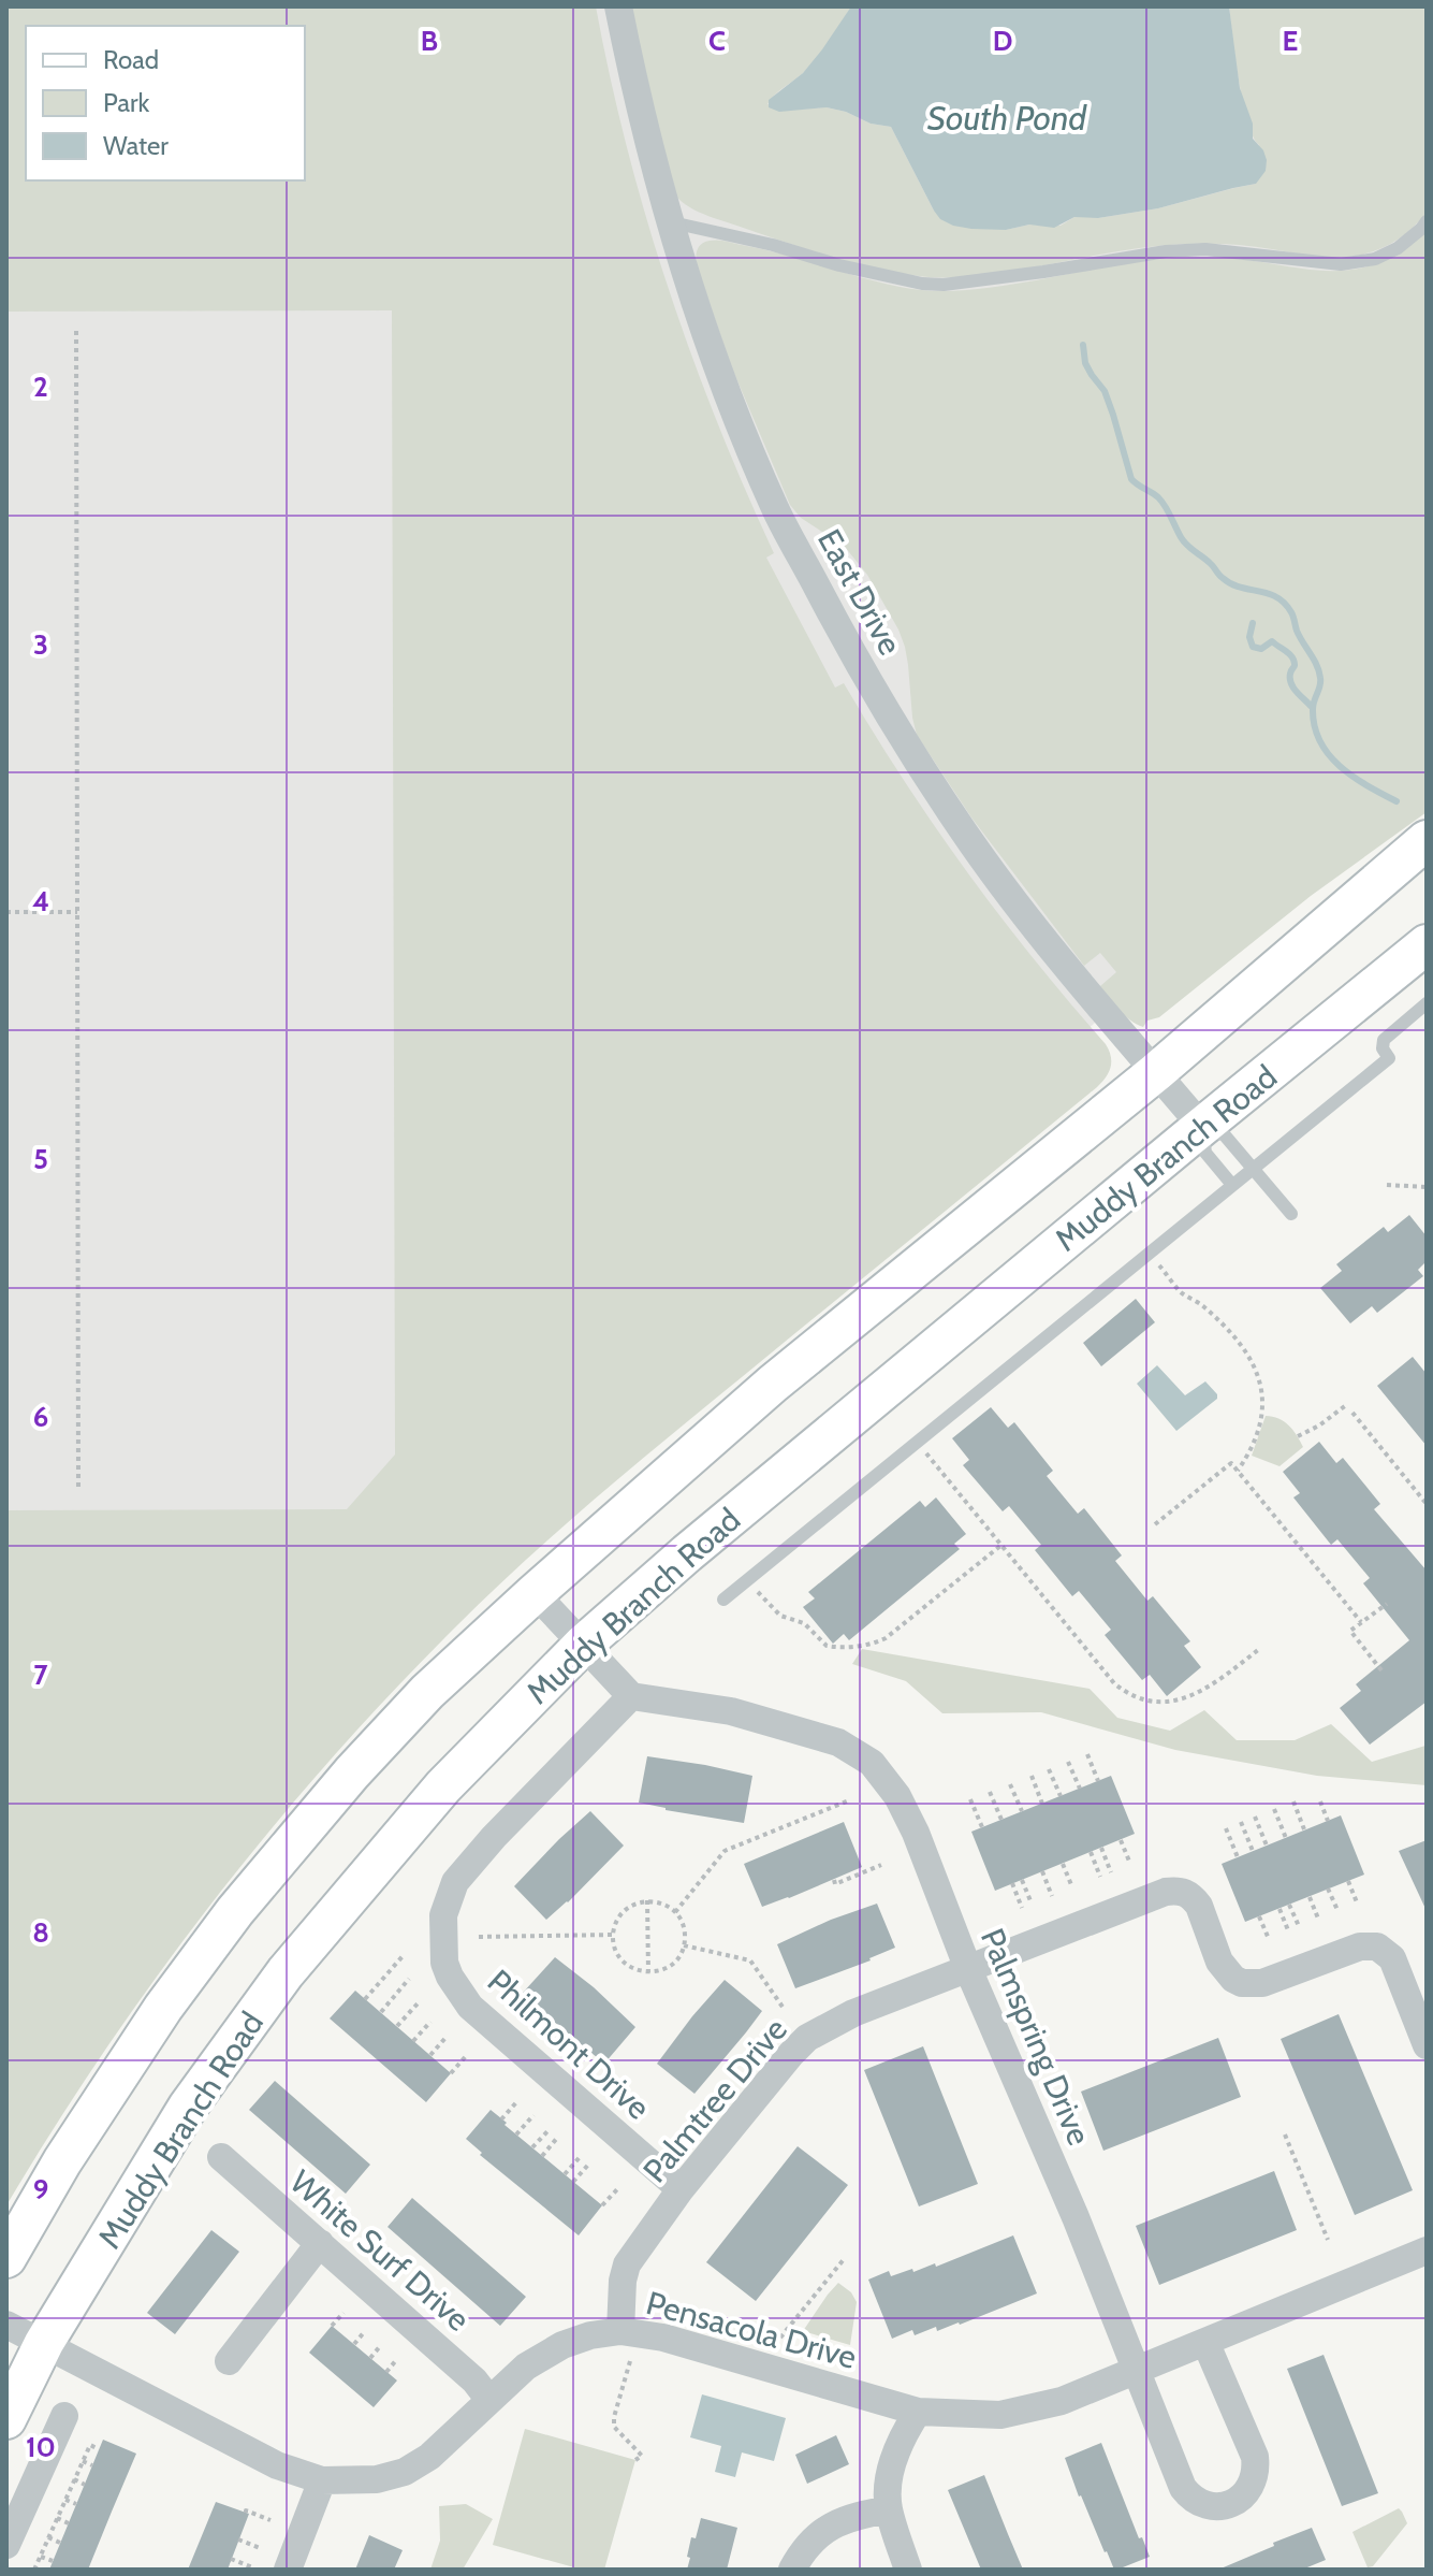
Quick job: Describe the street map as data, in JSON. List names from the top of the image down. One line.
{"streets":{"main road":["Muddy Branch Road"],"street":["East Drive","Palmspring Drive","Philmont Drive","Palmtree Drive","White Surf Drive","Pensacola Drive"]},"crossings":[["East Drive","Muddy Branch Road"],["Muddy Branch Road","Pensacola Drive"],["Palmspring Drive","Philmont Drive"],["Palmspring Drive","Palmtree Drive"],["Palmspring Drive","Pensacola Drive"],["Philmont Drive","Palmtree Drive"],["Palmtree Drive","Pensacola Drive"],["White Surf Drive","Pensacola Drive"]],"water":["South Pond"],"legend":["Road","Park","Water"],"grid":{"columns":["B","C","D","E"],"rows":["2","3","4","5","6","7","8","9","10"]}}
